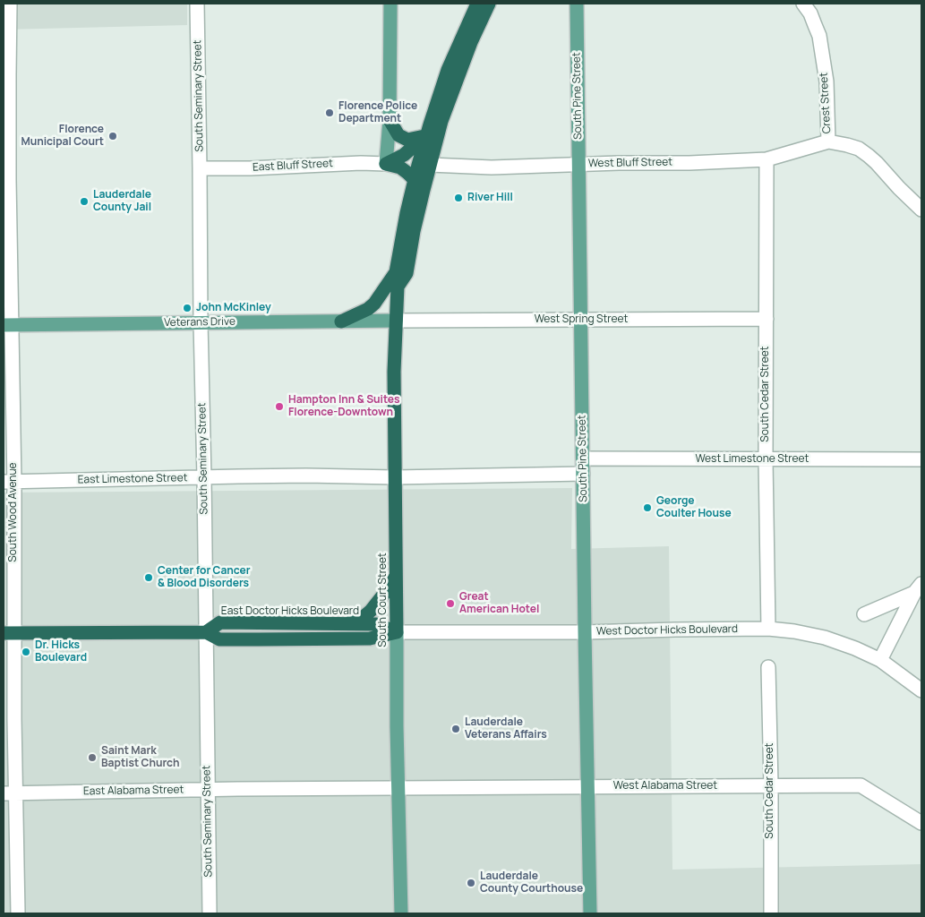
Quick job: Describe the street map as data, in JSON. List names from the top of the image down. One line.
{"streets":{"highway":["South Court Street","East Doctor Hicks Boulevard"],"main road":["South Pine Street","Veterans Drive"],"street":["South Seminary Street","Crest Street","West Bluff Street","East Bluff Street","West Spring Street","South Cedar Street","West Limestone Street","East Limestone Street","South Wood Avenue","West Doctor Hicks Boulevard","West Alabama Street","East Alabama Street"]},"crossings":[["South Seminary Street","East Bluff Street"],["South Seminary Street","Veterans Drive"],["South Seminary Street","East Limestone Street"],["South Seminary Street","East Doctor Hicks Boulevard"],["South Seminary Street","East Alabama Street"],["South Pine Street","West Bluff Street"],["South Pine Street","West Spring Street"],["South Pine Street","West Limestone Street"],["South Pine Street","West Doctor Hicks Boulevard"],["South Pine Street","West Alabama Street"],["Crest Street","West Bluff Street"],["West Bluff Street","South Cedar Street"],["West Spring Street","Veterans Drive"],["West Spring Street","South Cedar Street"],["West Spring Street","South Court Street"],["Veterans Drive","South Wood Avenue"],["Veterans Drive","South Court Street"],["South Cedar Street","West Limestone Street"],["South Cedar Street","West Doctor Hicks Boulevard"],["South Cedar Street","West Alabama Street"],["East Limestone Street","South Wood Avenue"],["East Limestone Street","South Court Street"],["South Wood Avenue","East Doctor Hicks Boulevard"],["South Wood Avenue","East Alabama Street"],["South Court Street","East Doctor Hicks Boulevard"],["South Court Street","West Doctor Hicks Boulevard"],["South Court Street","West Alabama Street"],["South Court Street","East Alabama Street"],["East Doctor Hicks Boulevard","West Doctor Hicks Boulevard"],["West Alabama Street","East Alabama Street"]],"places":["Florence Police Department","Florence Municipal Court","River Hill","Lauderdale County Jail","John McKinley","Hampton Inn & Suites Florence-Downtown","George Coulter House","Center for Cancer & Blood Disorders","Great American Hotel","Dr. Hicks Boulevard","Lauderdale Veterans Affairs","Saint Mark Baptist Church","Lauderdale County Courthouse"]}
